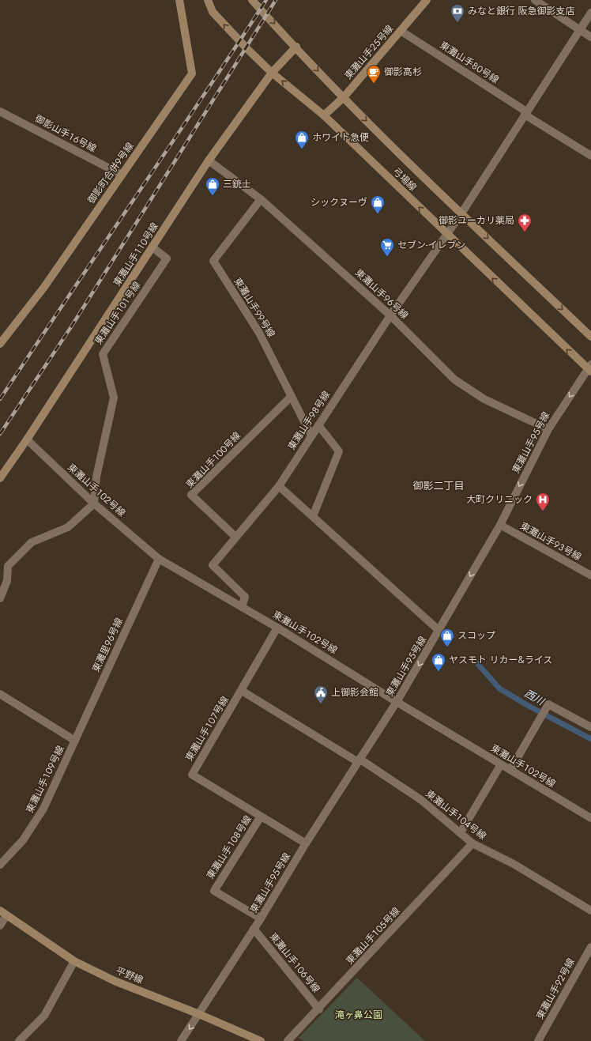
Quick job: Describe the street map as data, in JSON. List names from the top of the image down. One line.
{"streets":{"street":["東灘山手２５号線","東灘山手８０号線","御影山手１６号線","御影町合併９号線","弓場線","東灘山手１１０号線","東灘山手９６号線","東灘山手９９号線","東灘山手１０１号線","東灘山手９８号線","東灘山手９５号線","東灘山手１００号線","東灘山手１０２号線","東灘山手９３号線","東灘里９６号線","東灘山手１０７号線","東灘山手１０９号線","東灘山手１０４号線","東灘山手１０８号線","東灘山手１０５号線","東灘山手１０６号線","平野線","東灘山手９２号線"]},"crossings":[["東灘山手２５号線","東灘山手８０号線"],["東灘山手２５号線","弓場線"],["東灘山手８０号線","東灘山手９８号線"],["御影山手１６号線","御影町合併９号線"],["弓場線","東灘山手１１０号線"],["弓場線","東灘山手９８号線"],["弓場線","東灘山手９５号線"],["東灘山手１１０号線","東灘山手９６号線"],["東灘山手１１０号線","東灘山手１０１号線"],["東灘山手１１０号線","東灘山手１０２号線"],["東灘山手９６号線","東灘山手９９号線"],["東灘山手９６号線","東灘山手９８号線"],["東灘山手９６号線","東灘山手９５号線"],["東灘山手９９号線","東灘山手９８号線"],["東灘山手９９号線","東灘山手１００号線"],["東灘山手１０１号線","東灘山手１０２号線"],["東灘山手９８号線","東灘山手１００号線"],["東灘山手９８号線","東灘山手１０２号線"],["東灘山手９５号線","東灘山手１０２号線"],["東灘山手９５号線","東灘山手９３号線"],["東灘山手９５号線","東灘山手１０７号線"],["東灘山手９５号線","東灘山手１０４号線"],["東灘山手９５号線","東灘山手１０８号線"],["東灘山手９５号線","東灘山手１０６号線"],["東灘山手９５号線","平野線"],["東灘山手１０２号線","東灘里９６号線"],["東灘山手１０２号線","東灘山手１０７号線"],["東灘里９６号線","東灘山手１０９号線"],["東灘山手１０７号線","東灘山手１０４号線"],["東灘山手１０７号線","東灘山手１０８号線"],["東灘山手１０４号線","東灘山手１０５号線"],["東灘山手１０５号線","東灘山手１０６号線"]],"one_way":["東灘山手９５号線"],"districts":["御影二丁目"],"water":["西川"],"parks":["滝ヶ鼻公園"],"places":{"bank":["みなと銀行 阪急御影支店"],"cafe":["御影高杉"],"shop":["ホワイト急便","三銃士","シックヌーヴ","スコップ","ヤスモト リカー&ライス"],"pharmacy":["御影ユーカリ薬局"],"supermarket":["セブン-イレブン"],"hospital":["大町クリニック"],"public building":["上御影会館"]}}
